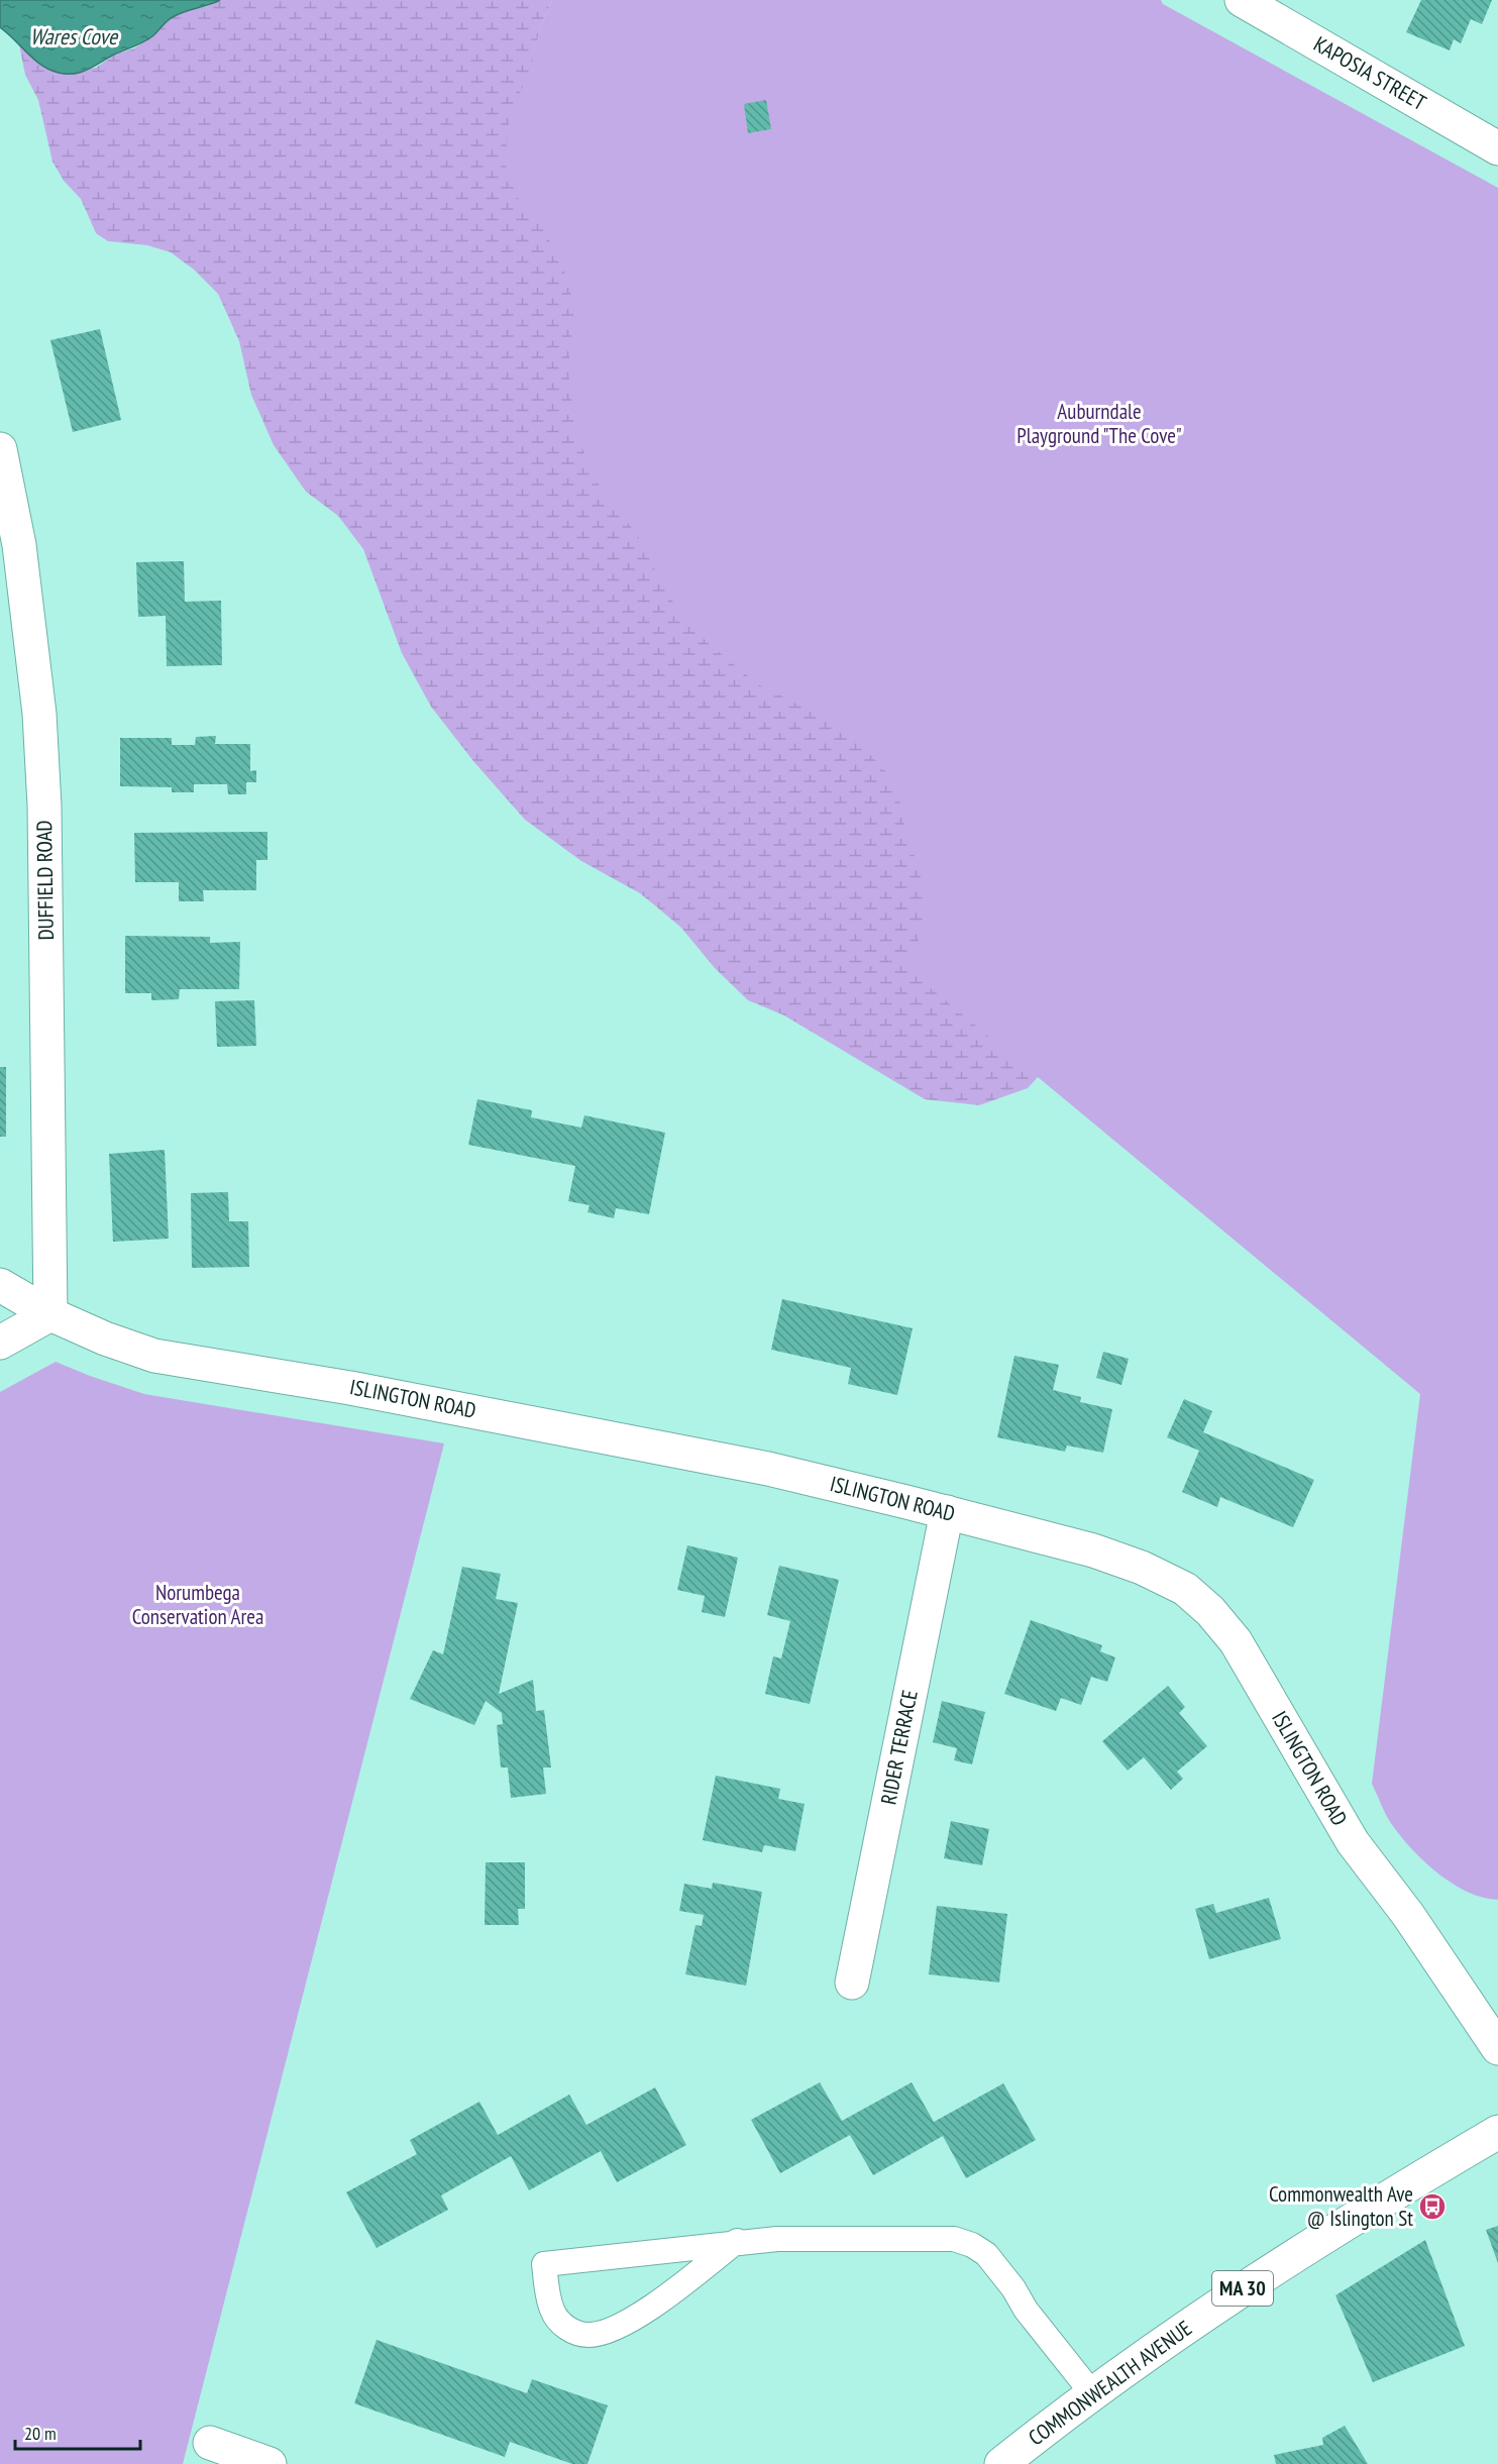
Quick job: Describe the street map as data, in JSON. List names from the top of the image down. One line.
{"streets":{"street":["KAPOSIA STREET","DUFFIELD ROAD","ISLINGTON ROAD","RIDER TERRACE","MA 30","COMMONWEALTH AVENUE"]},"crossings":[["DUFFIELD ROAD","ISLINGTON ROAD"],["ISLINGTON ROAD","RIDER TERRACE"]],"water":["Wares Cove"],"parks":["Auburndale Playground \"The Cove\"","Norumbega Conservation Area"],"places":{"bus stop":["Commonwealth Ave @ Islington St"]},"scale_bar":"20 m"}
